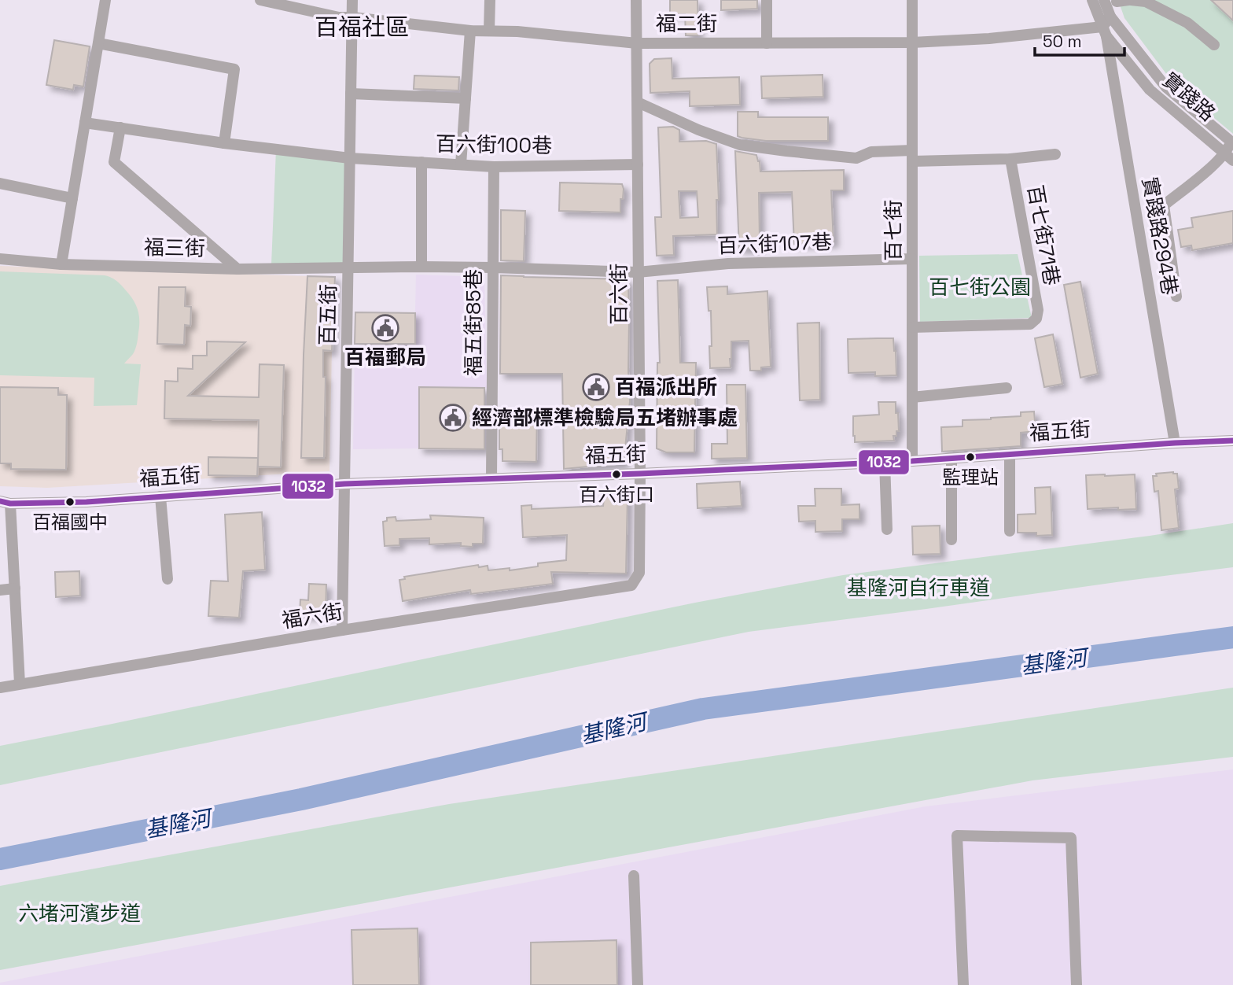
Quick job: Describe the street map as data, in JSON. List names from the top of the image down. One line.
{"streets":{"street":["福二街","實踐路","百六街100巷","百七街","百七街71巷","實踐路294巷","百六街107巷","福三街","百六街","百五街","福五街85巷","福五街","福六街"]},"crossings":[["福二街","實踐路"],["福二街","百七街"],["福二街","實踐路294巷"],["福二街","百六街"],["福二街","百五街"],["實踐路","實踐路294巷"],["百六街100巷","百六街"],["百六街100巷","百五街"],["百六街100巷","福五街85巷"],["百七街","百七街71巷"],["百七街","百六街107巷"],["百七街","福五街"],["百七街71巷","百六街"],["實踐路294巷","福五街"],["百六街107巷","福三街"],["百六街107巷","百六街"],["百六街107巷","福五街85巷"],["福三街","百五街"],["福三街","福五街85巷"],["百六街","福五街"],["百六街","福六街"],["百五街","福五街"],["百五街","福六街"],["福五街85巷","福五街"]],"districts":["百福社區"],"water":["基隆河"],"parks":["百七街公園","基隆河自行車道","六堵河濱步道"],"places":{"public building":["百福郵局","百福派出所","經濟部標準檢驗局五堵辦事處"],"other":["監理站","百六街口","百福國中"]},"lines":["transit line 1032"],"scale_bar":"50 m"}
